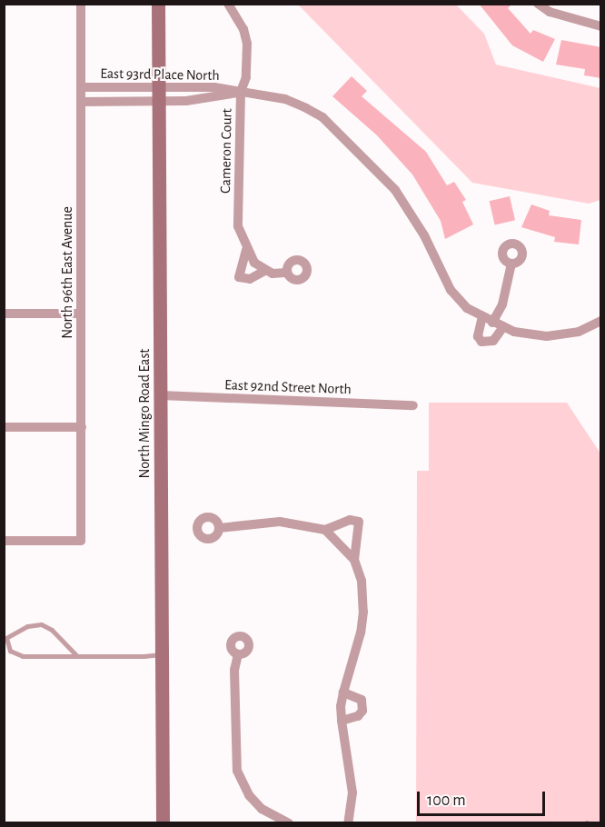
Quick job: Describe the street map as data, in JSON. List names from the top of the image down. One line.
{"streets":{"street":["East 93rd Place North","Cameron Court","North 96th East Avenue","East 92nd Street North","North Mingo Road East"]},"crossings":[["East 93rd Place North","Cameron Court"],["East 93rd Place North","North 96th East Avenue"],["East 93rd Place North","North Mingo Road East"],["East 92nd Street North","North Mingo Road East"]],"scale_bar":"100 m"}
